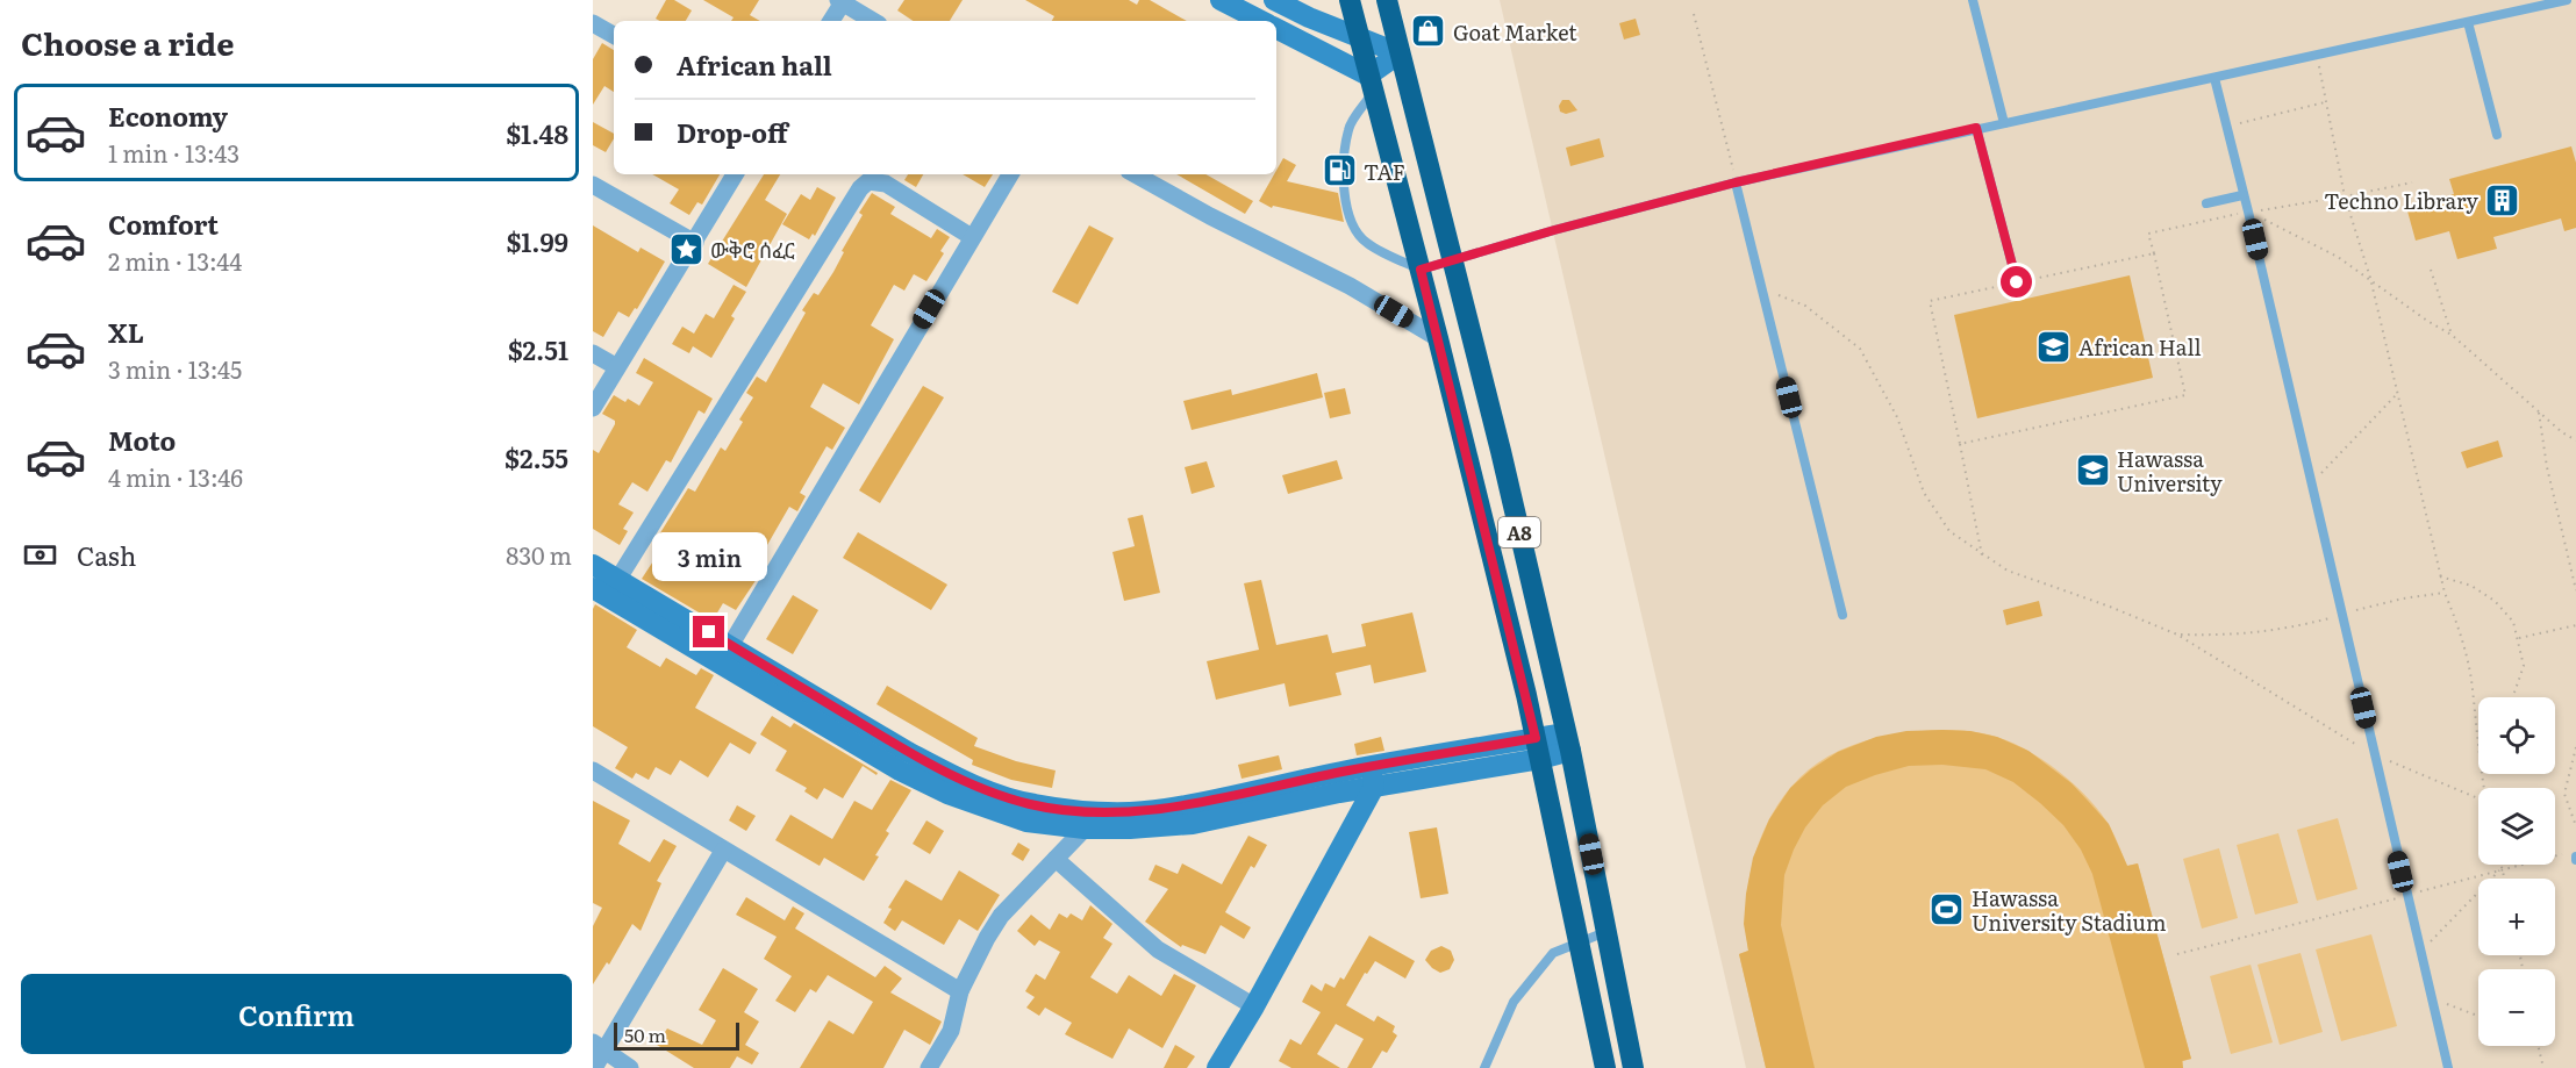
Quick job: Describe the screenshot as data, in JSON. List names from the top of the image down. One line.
{"streets":{"highway":["A8"]},"places":{"shop":["Goat Market"],"fuel station":["TAF"],"building":["Techno Library"],"place":["ውቅሮ ሰፈር"],"school or university":["African Hall","Hawassa University"],"sports":["Hawassa University Stadium"]},"scale_bar":"50 m","page":{"heading":"Choose a ride","banner":["African hall","Drop-off"],"list":[{"name":"Economy","note":"1 min · 13:43","value":"$1.48"},{"name":"Comfort","note":"2 min · 13:44","value":"$1.99"},{"name":"XL","note":"3 min · 13:45","value":"$2.51"},{"name":"Moto","note":"4 min · 13:46","value":"$2.55"}],"pay":["Cash","830 m"],"bubble":"3 min","map_buttons":["+","−"],"buttons":"Confirm","scale":"50 m"}}
